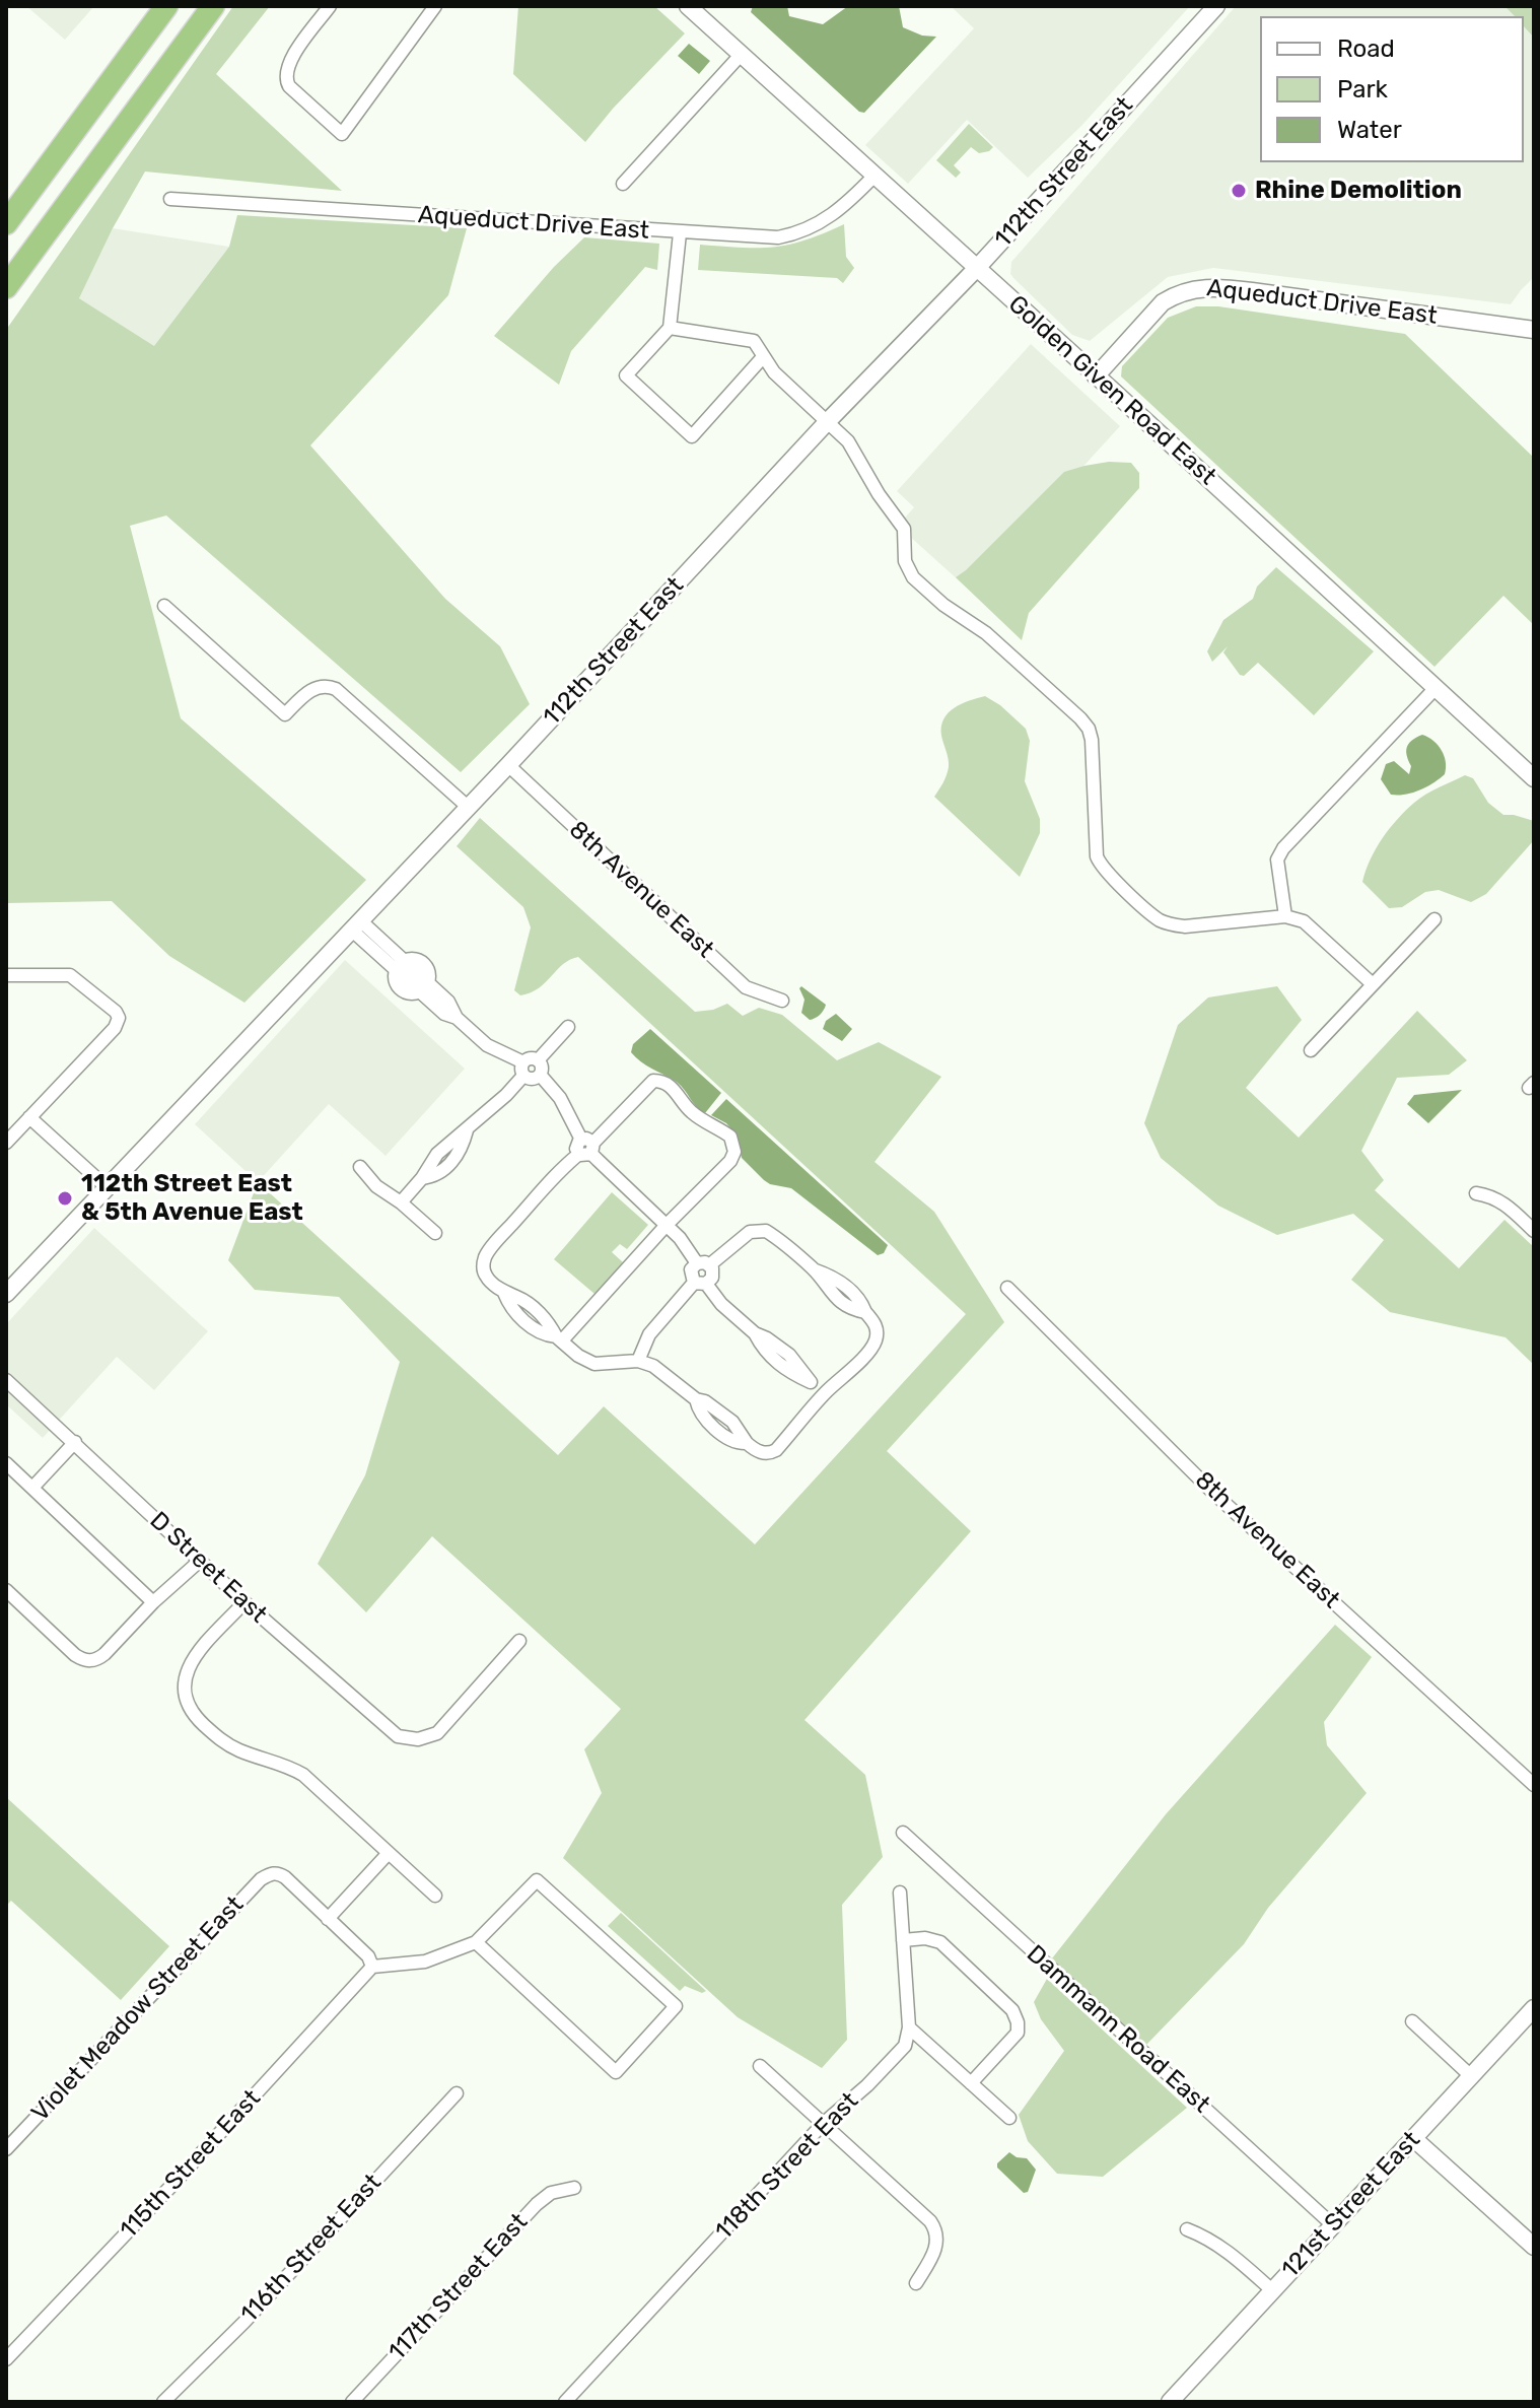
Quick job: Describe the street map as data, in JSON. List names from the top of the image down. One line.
{"streets":{"street":["112th Street East","Aqueduct Drive East","Golden Given Road East","8th Avenue East","D Street East","Violet Meadow Street East","Dammann Road East","115th Street East","118th Street East","121st Street East","116th Street East","117th Street East"]},"crossings":[["112th Street East","Golden Given Road East"],["112th Street East","8th Avenue East"],["Aqueduct Drive East","Golden Given Road East"],["Dammann Road East","121st Street East"]],"places":["Rhine Demolition","112th Street East & 5th Avenue East"],"legend":["Road","Park","Water"]}
